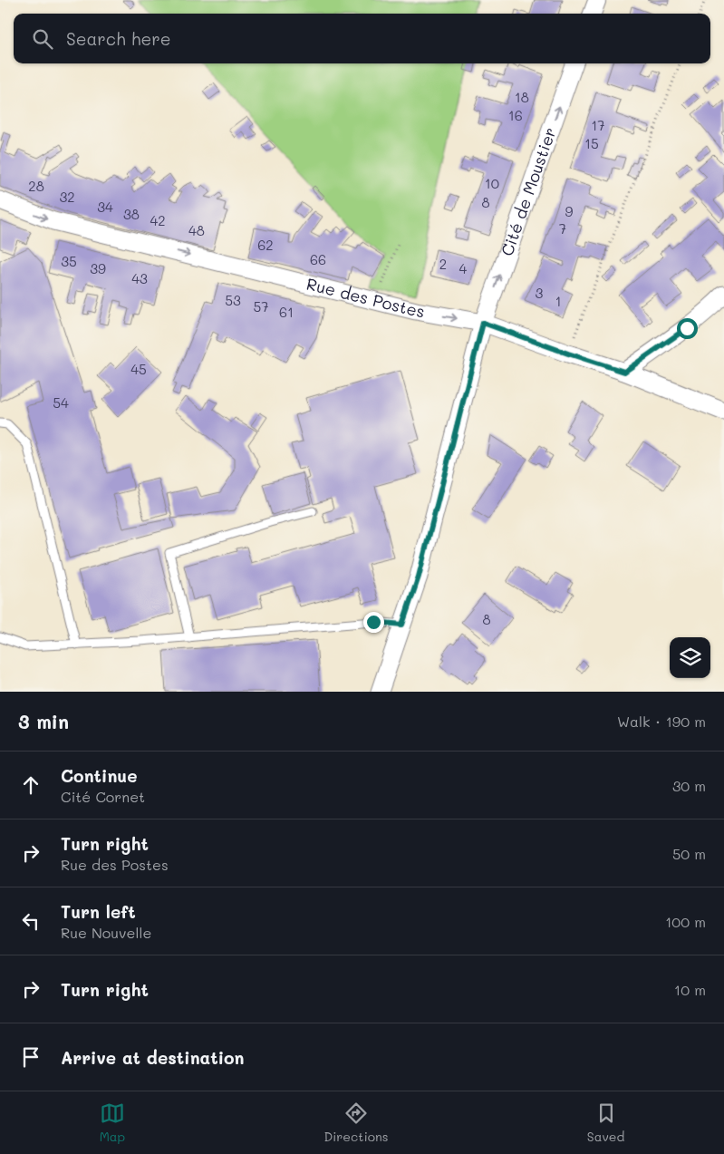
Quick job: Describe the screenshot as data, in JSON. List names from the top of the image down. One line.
{"streets":{"street":["Cité de Moustier","Rue des Postes"]},"crossings":[["Cité de Moustier","Rue des Postes"]],"one_way":["Cité de Moustier","Rue des Postes"],"house_numbers":["18","16","17","15","10","28","32","8","34","9","38","42","7","48","62","66","35","2","39","4","43","3","53","1","57","61","45","54","8"],"page":{"search":"Search here","heading":["3 min","Walk · 190 m"],"list":[["Continue","Cité Cornet","30 m"],["Turn right","Rue des Postes","50 m"],["Turn left","Rue Nouvelle","100 m"],["Turn right","10 m"],"Arrive at destination"],"nav":["Map","Directions","Saved"]}}
